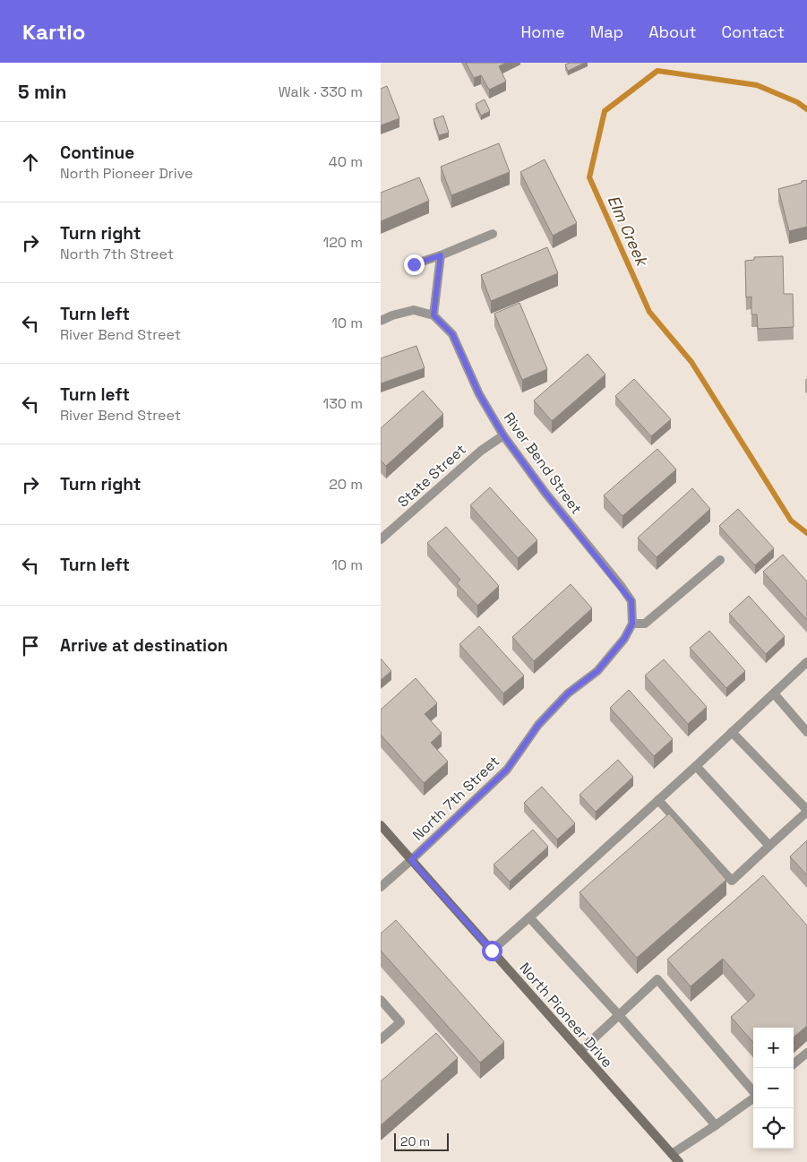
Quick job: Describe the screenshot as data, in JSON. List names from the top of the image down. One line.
{"streets":{"street":["River Bend Street","State Street","North 7th Street","North Pioneer Drive"]},"crossings":[["River Bend Street","State Street"],["River Bend Street","North 7th Street"],["North 7th Street","North Pioneer Drive"]],"water":["Elm Creek"],"scale_bar":"20 m","page":{"header":"Kartio","nav":["Home","Map","About","Contact"],"heading":["5 min","Walk · 330 m"],"list":[["Continue","North Pioneer Drive","40 m"],["Turn right","North 7th Street","120 m"],["Turn left","River Bend Street","10 m"],["Turn left","River Bend Street","130 m"],["Turn right","20 m"],["Turn left","10 m"],"Arrive at destination"],"map_buttons":["+","−"],"scale":"20 m"}}
